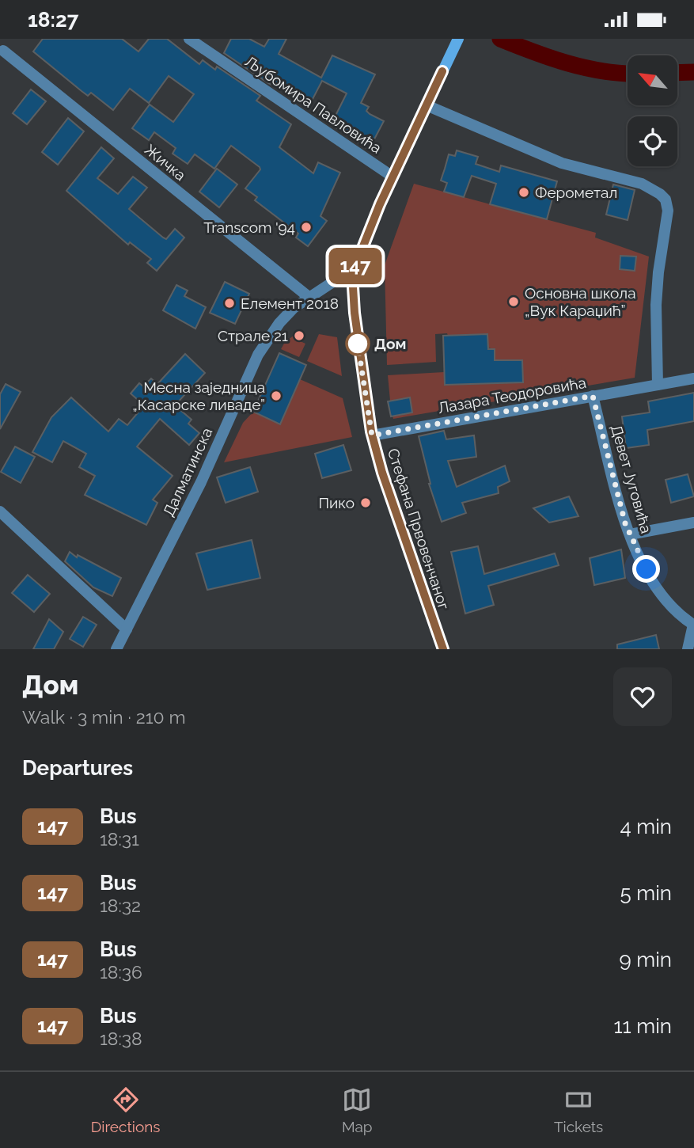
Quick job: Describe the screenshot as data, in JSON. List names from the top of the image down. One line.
{"streets":{"street":["Љубомира Павловића","Жичка","Лазара Теодоровића","Далматинска","Девет Југовића","Стефана Првовенчаног"]},"crossings":[["Љубомира Павловића","Стефана Првовенчаног"],["Жичка","Далматинска"],["Лазара Теодоровића","Девет Југовића"],["Лазара Теодоровића","Стефана Првовенчаног"],["Далматинска","Стефана Првовенчаног"]],"places":["Ферометал","Transcom '94","Основна школа „Вук Караџић”","Елемент 2018","Страле 21","Дом","Месна заједница „Касарске ливаде”","Пико"],"lines":["bus line 147"],"north":"top left","page":{"status":"18:27","on_map":"147","heading":[["Дом","Walk · 3 min · 210 m"],"Departures"],"list":[{"mark":"147","name":"Bus","note":"18:31","value":"4 min"},{"mark":"147","name":"Bus","note":"18:32","value":"5 min"},{"mark":"147","name":"Bus","note":"18:36","value":"9 min"},{"mark":"147","name":"Bus","note":"18:38","value":"11 min"}],"tabs":["Directions","Map","Tickets"]}}
